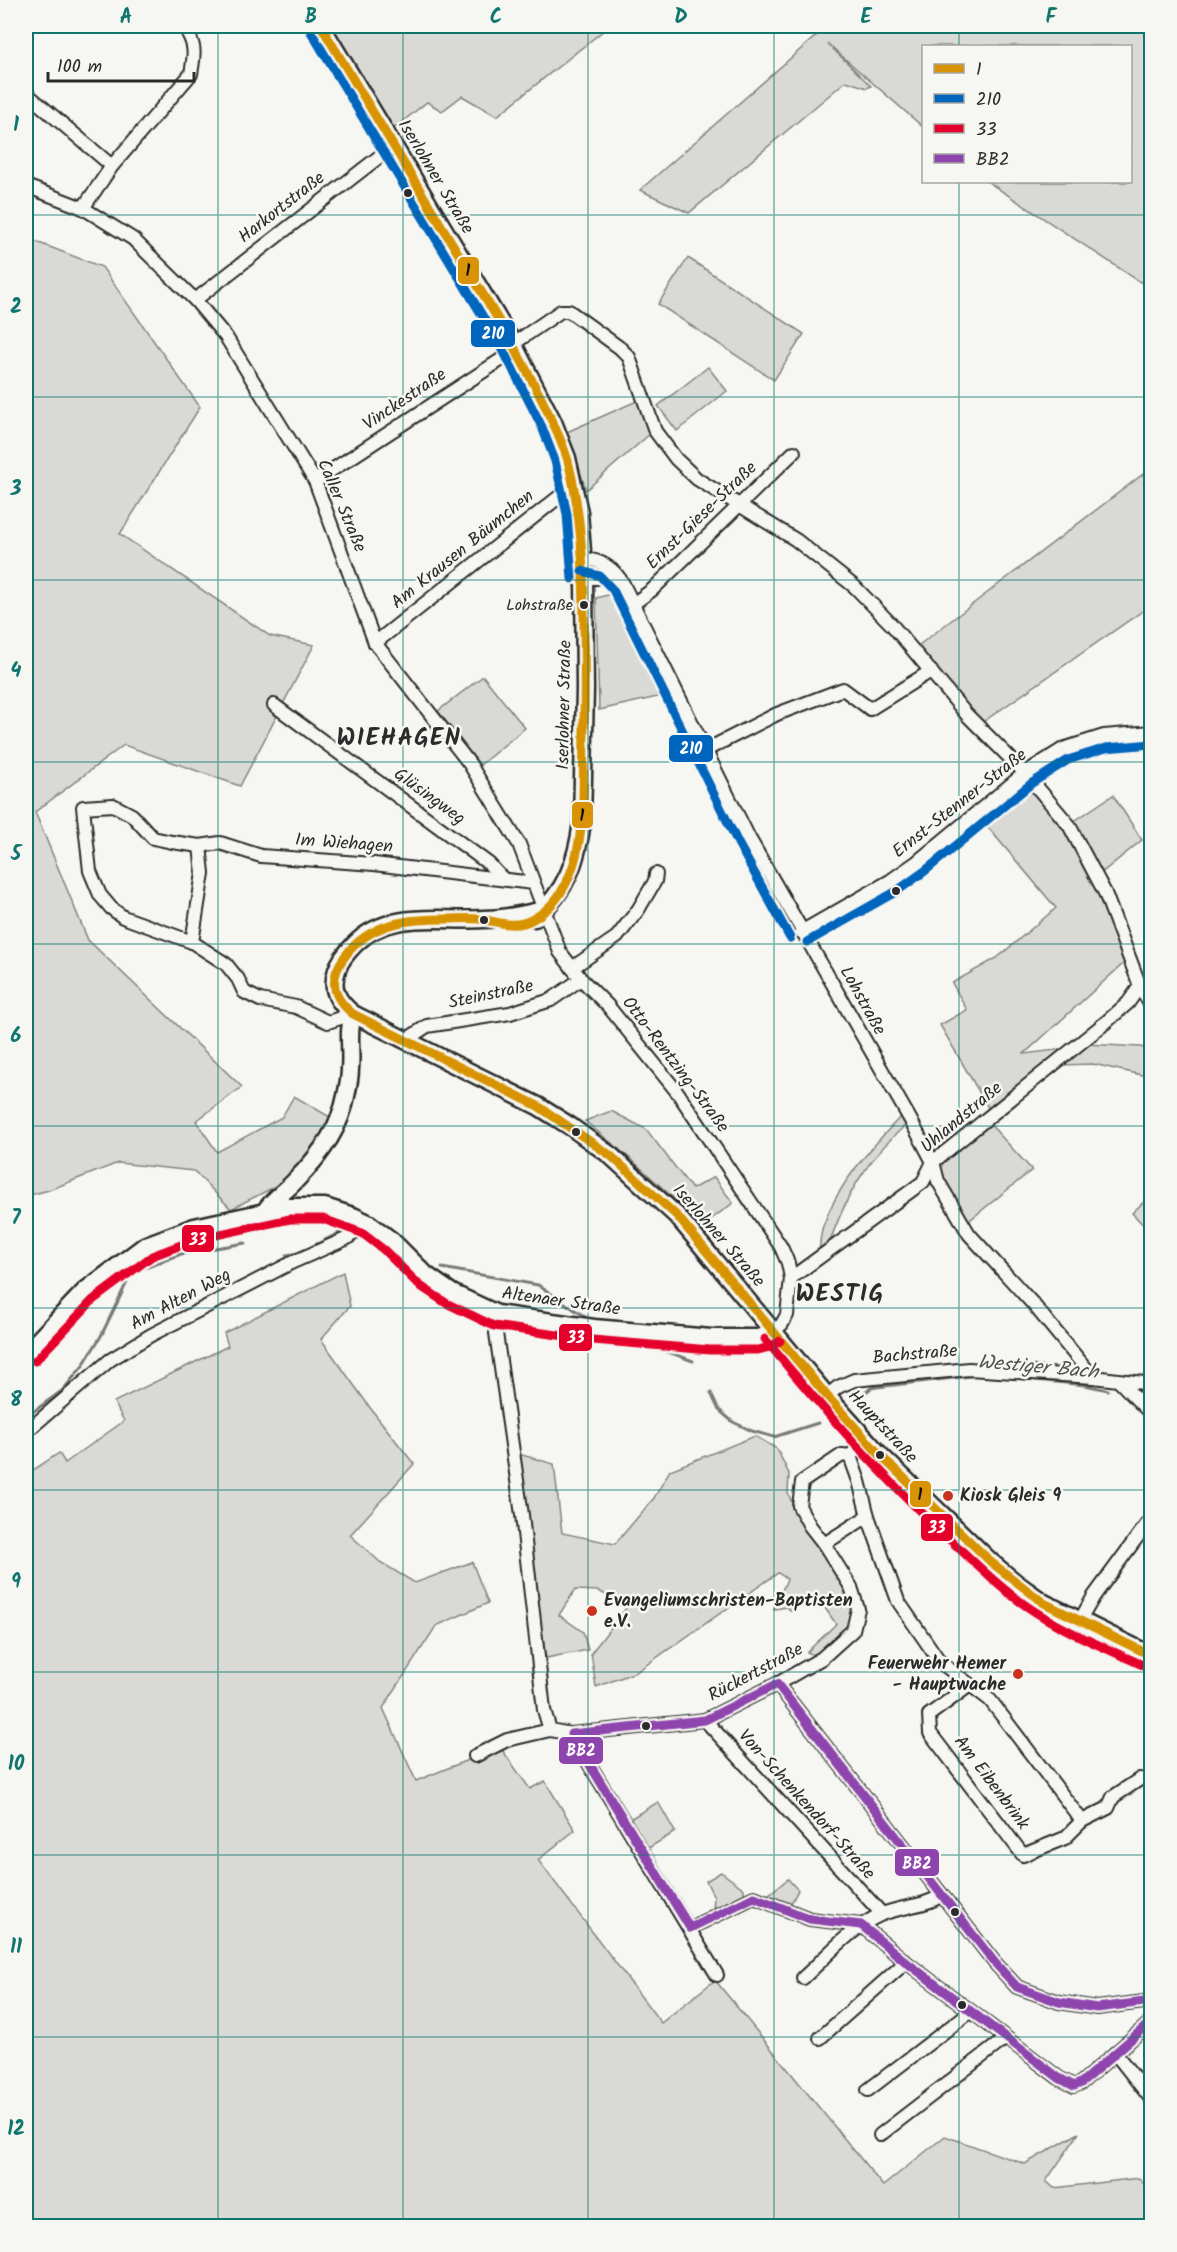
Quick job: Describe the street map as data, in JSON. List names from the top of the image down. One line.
{"streets":{"main road":["Iserlohner Straße","Altenaer Straße","Hauptstraße"],"street":["Harkortstraße","Vinckestraße","Caller Straße","Ernst-Giese-Straße","Am Krausen Bäumchen","Glüsingweg","Ernst-Stenner-Straße","Im Wiehagen","Steinstraße","Lohstraße","Otto-Rentzing-Straße","Uhlandstraße","Am Alten Weg","Bachstraße","Rückertstraße","Am Eibenbrink","Von-Schenkendorf-Straße"]},"crossings":[["Iserlohner Straße","Harkortstraße"],["Iserlohner Straße","Vinckestraße"],["Iserlohner Straße","Caller Straße"],["Iserlohner Straße","Am Krausen Bäumchen"],["Iserlohner Straße","Steinstraße"],["Iserlohner Straße","Lohstraße"],["Iserlohner Straße","Otto-Rentzing-Straße"],["Iserlohner Straße","Altenaer Straße"],["Iserlohner Straße","Hauptstraße"],["Harkortstraße","Caller Straße"],["Vinckestraße","Caller Straße"],["Vinckestraße","Ernst-Giese-Straße"],["Caller Straße","Am Krausen Bäumchen"],["Caller Straße","Im Wiehagen"],["Caller Straße","Otto-Rentzing-Straße"],["Ernst-Giese-Straße","Lohstraße"],["Glüsingweg","Im Wiehagen"],["Ernst-Stenner-Straße","Lohstraße"],["Steinstraße","Otto-Rentzing-Straße"],["Lohstraße","Uhlandstraße"],["Lohstraße","Bachstraße"],["Otto-Rentzing-Straße","Uhlandstraße"],["Am Alten Weg","Altenaer Straße"],["Altenaer Straße","Hauptstraße"],["Bachstraße","Hauptstraße"],["Rückertstraße","Von-Schenkendorf-Straße"]],"districts":["WIEHAGEN","WESTIG"],"water":["Westiger Bach"],"places":["Lohstraße","Kiosk Gleis 9","Evangeliumschristen-Baptisten e.V.","Feuerwehr Hemer - Hauptwache"],"lines":["transit line 1","transit line 210","transit line 33","transit line BB2"],"legend":["1","210","33","BB2"],"scale_bar":"100 m","grid":{"columns":["A","B","C","D","E","F"],"rows":["1","2","3","4","5","6","7","8","9","10","11","12"]}}
